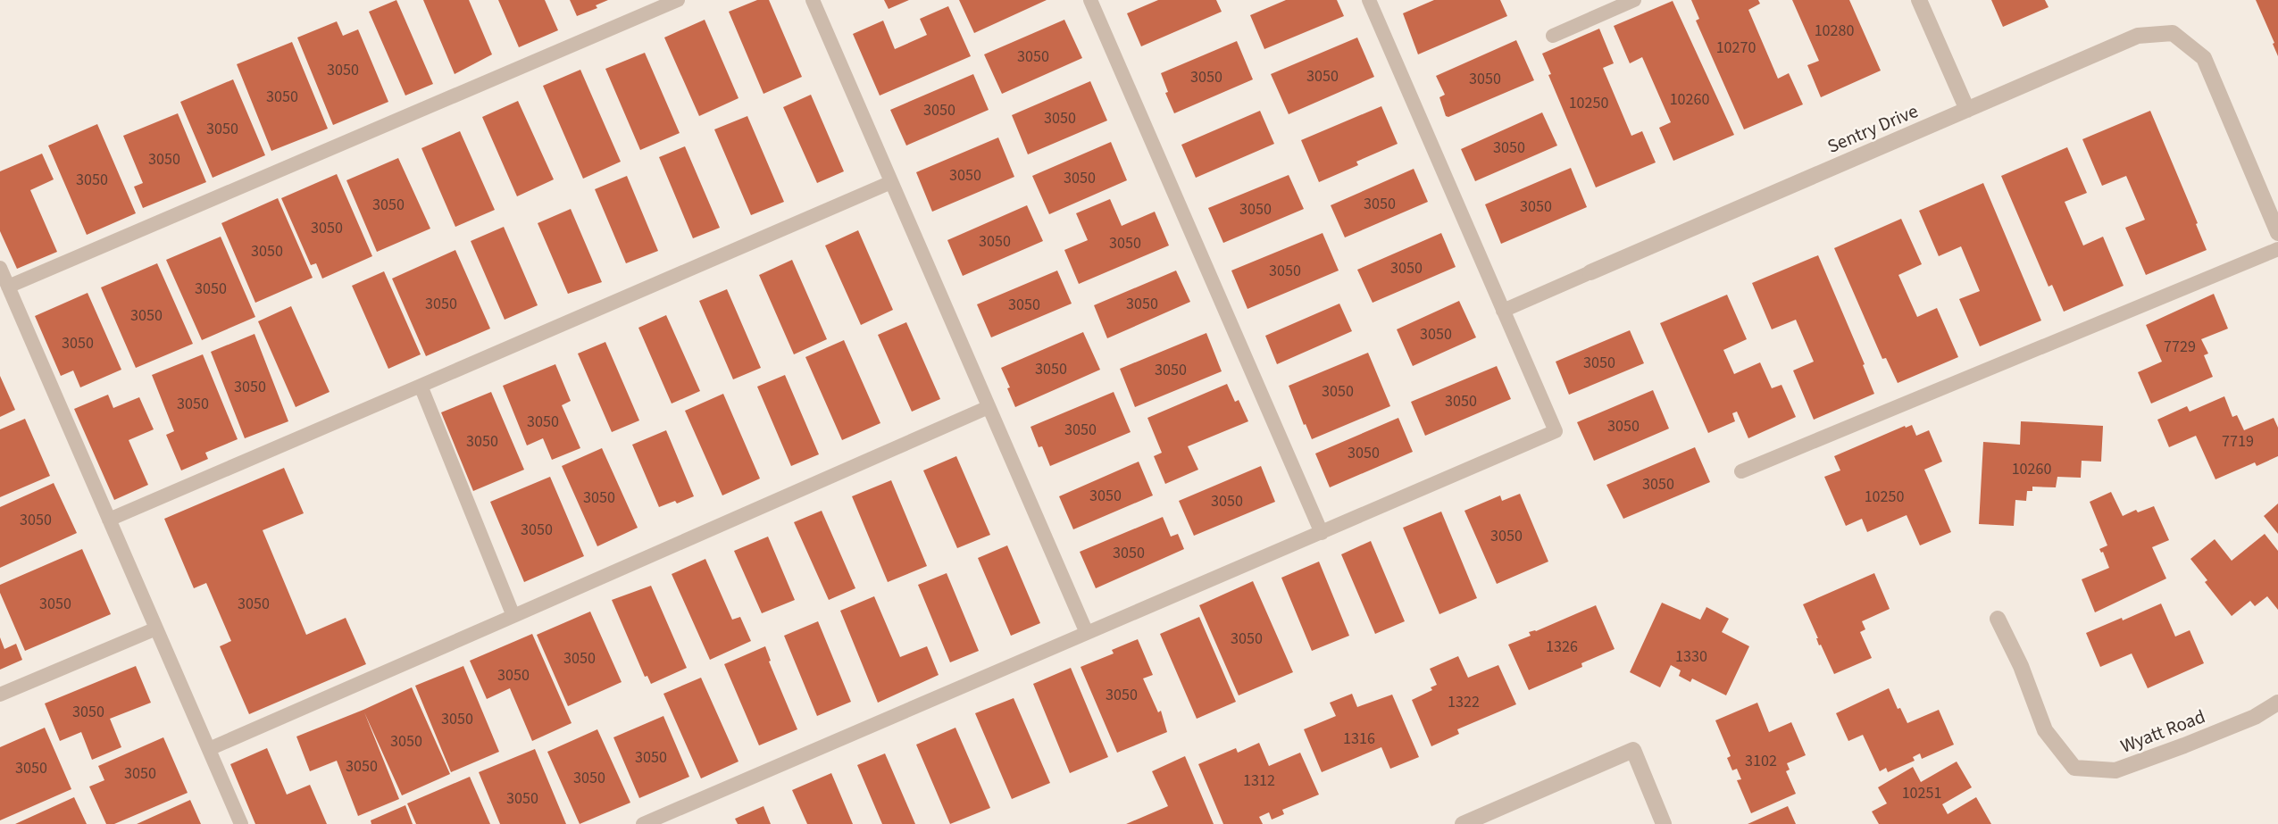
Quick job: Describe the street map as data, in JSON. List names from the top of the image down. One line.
{"streets":{"street":["Sentry Drive","Wyatt Road"]},"house_numbers":["10280","10270","3050","3050","3050","3050","3050","3050","10260","10250","3050","3050","3050","3050","3050","3050","3050","3050","3050","3050","3050","3050","3050","3050","3050","3050","3050","3050","3050","3050","3050","3050","3050","3050","3050","7729","3050","3050","3050","3050","3050","3050","3050","3050","3050","3050","3050","7719","3050","10260","3050","3050","10250","3050","3050","3050","3050","3050","3050","3050","3050","3050","1326","1330","3050","3050","3050","1322","3050","3050","1316","3050","3050","3102","3050","3050","3050","3050","1312","10251","3050"]}
